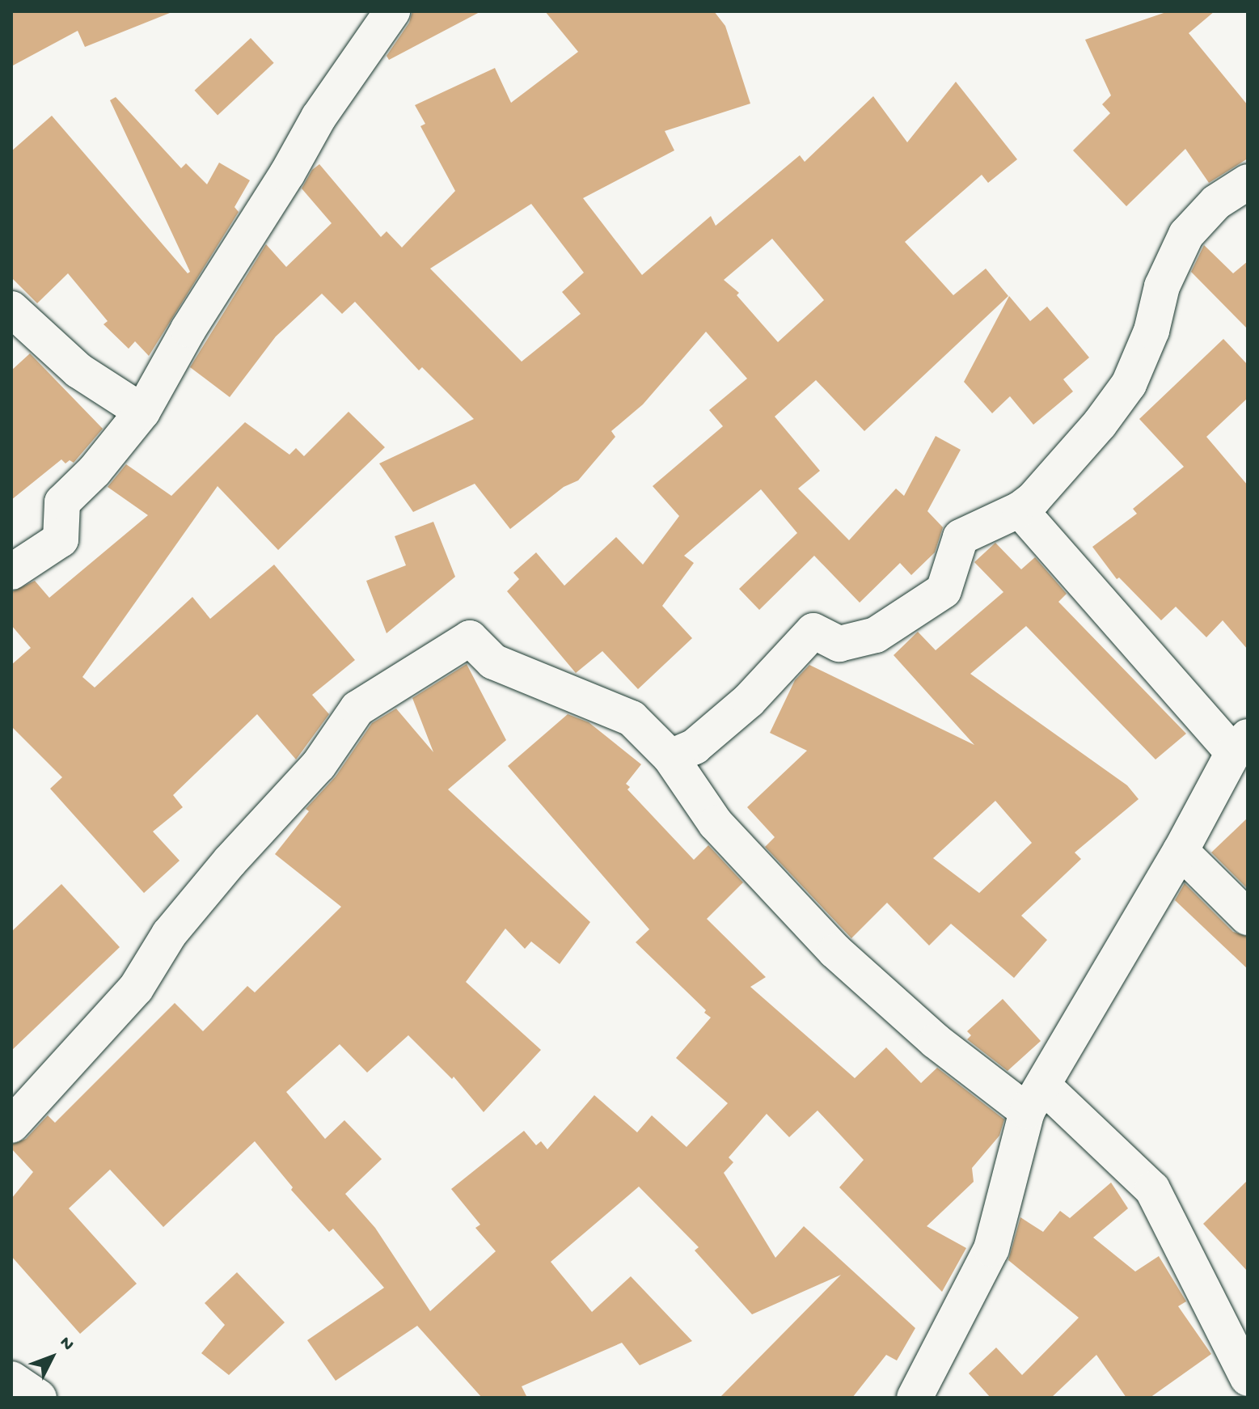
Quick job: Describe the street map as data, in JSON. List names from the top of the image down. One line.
{"north":"top right"}
